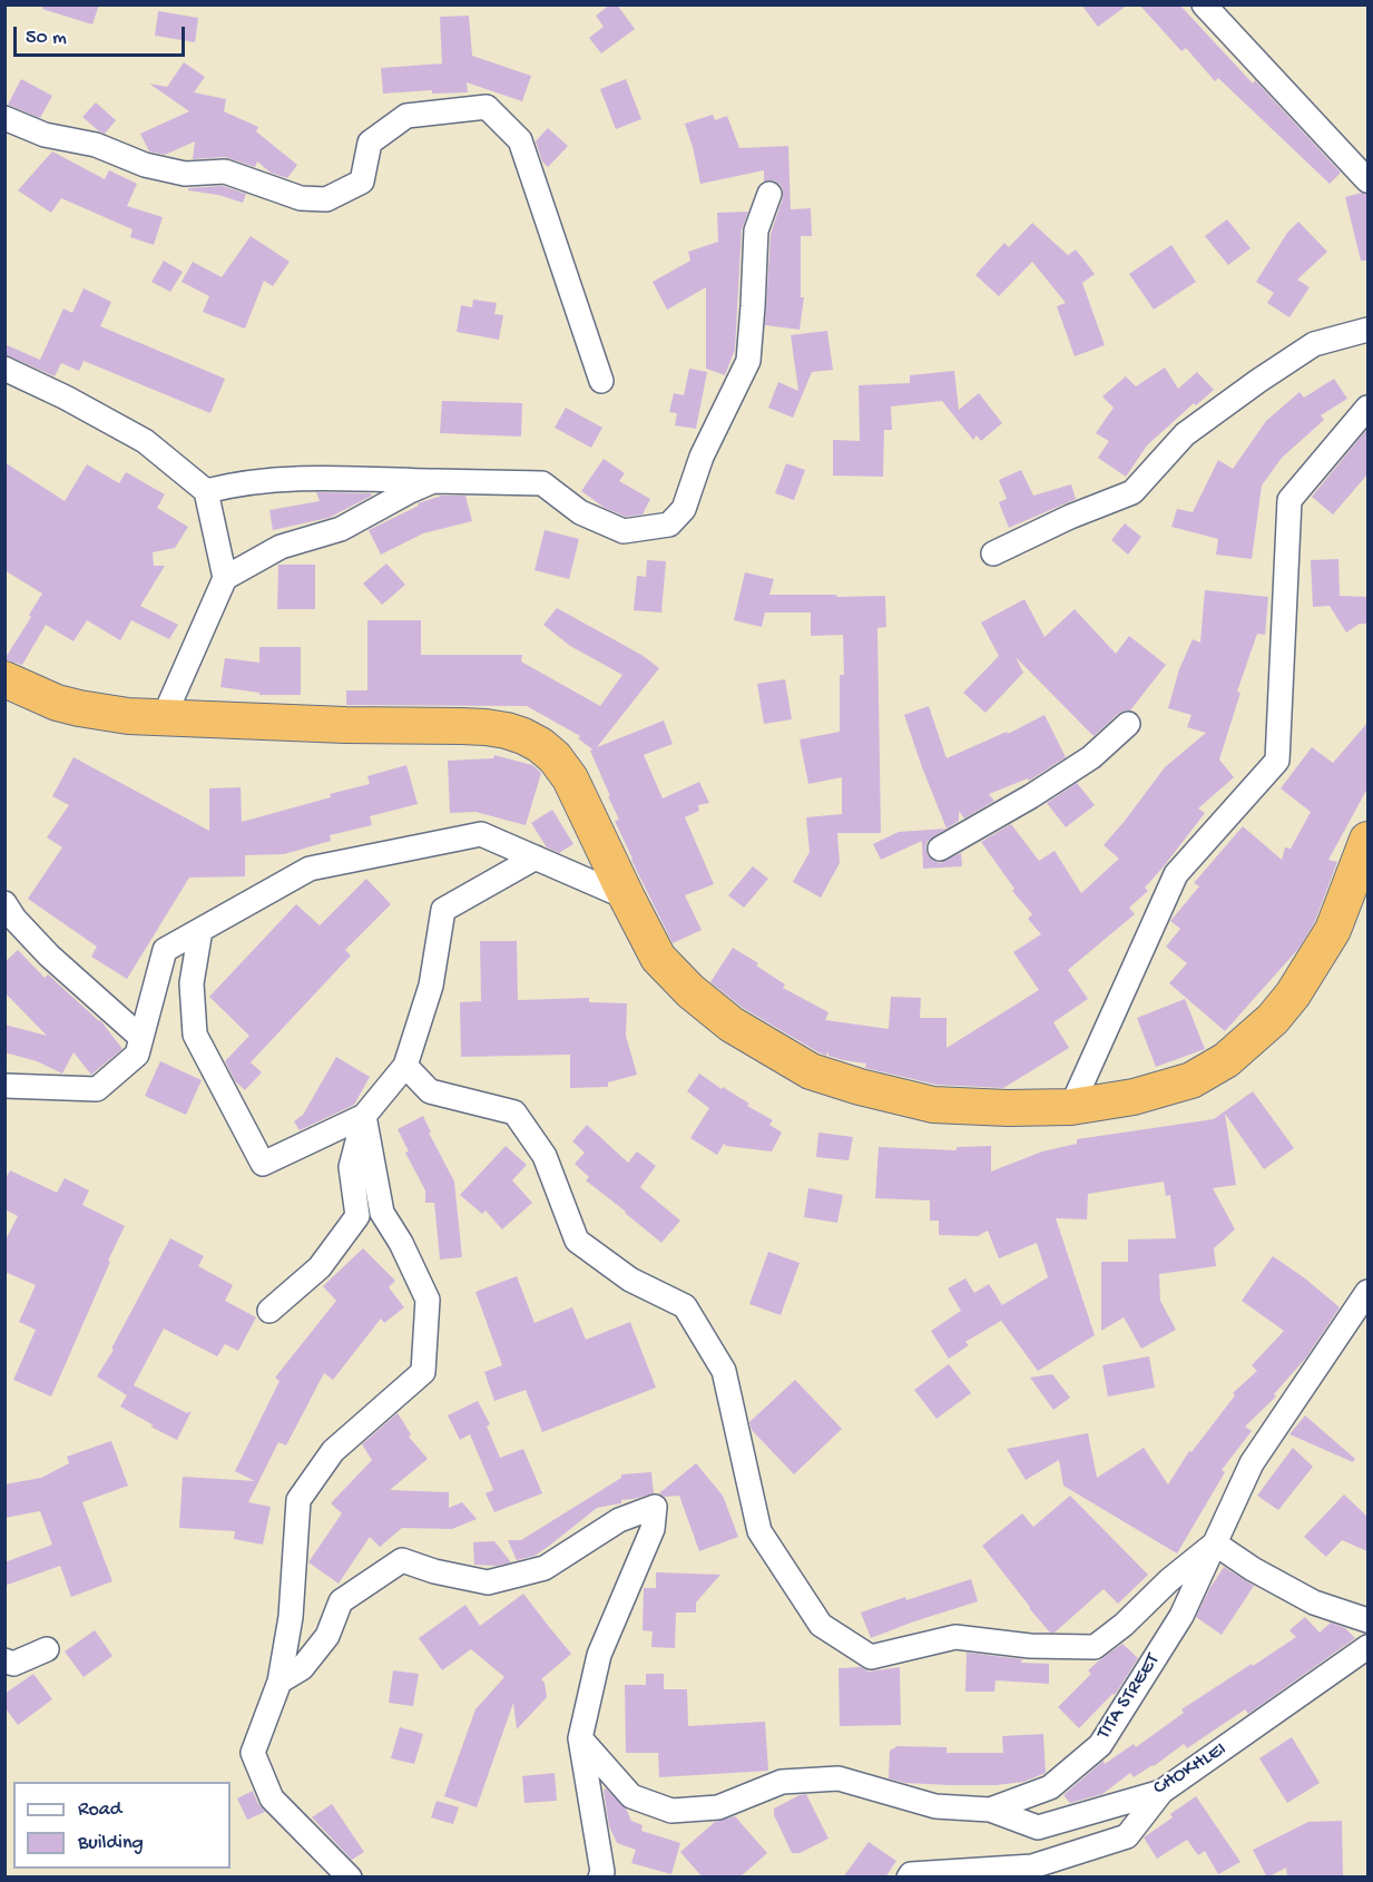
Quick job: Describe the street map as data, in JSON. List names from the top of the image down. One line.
{"streets":{"street":["TITA STREET","CHOKHLEI"]},"crossings":[["TITA STREET","CHOKHLEI"]],"legend":["Road","Building"],"scale_bar":"50 m"}
